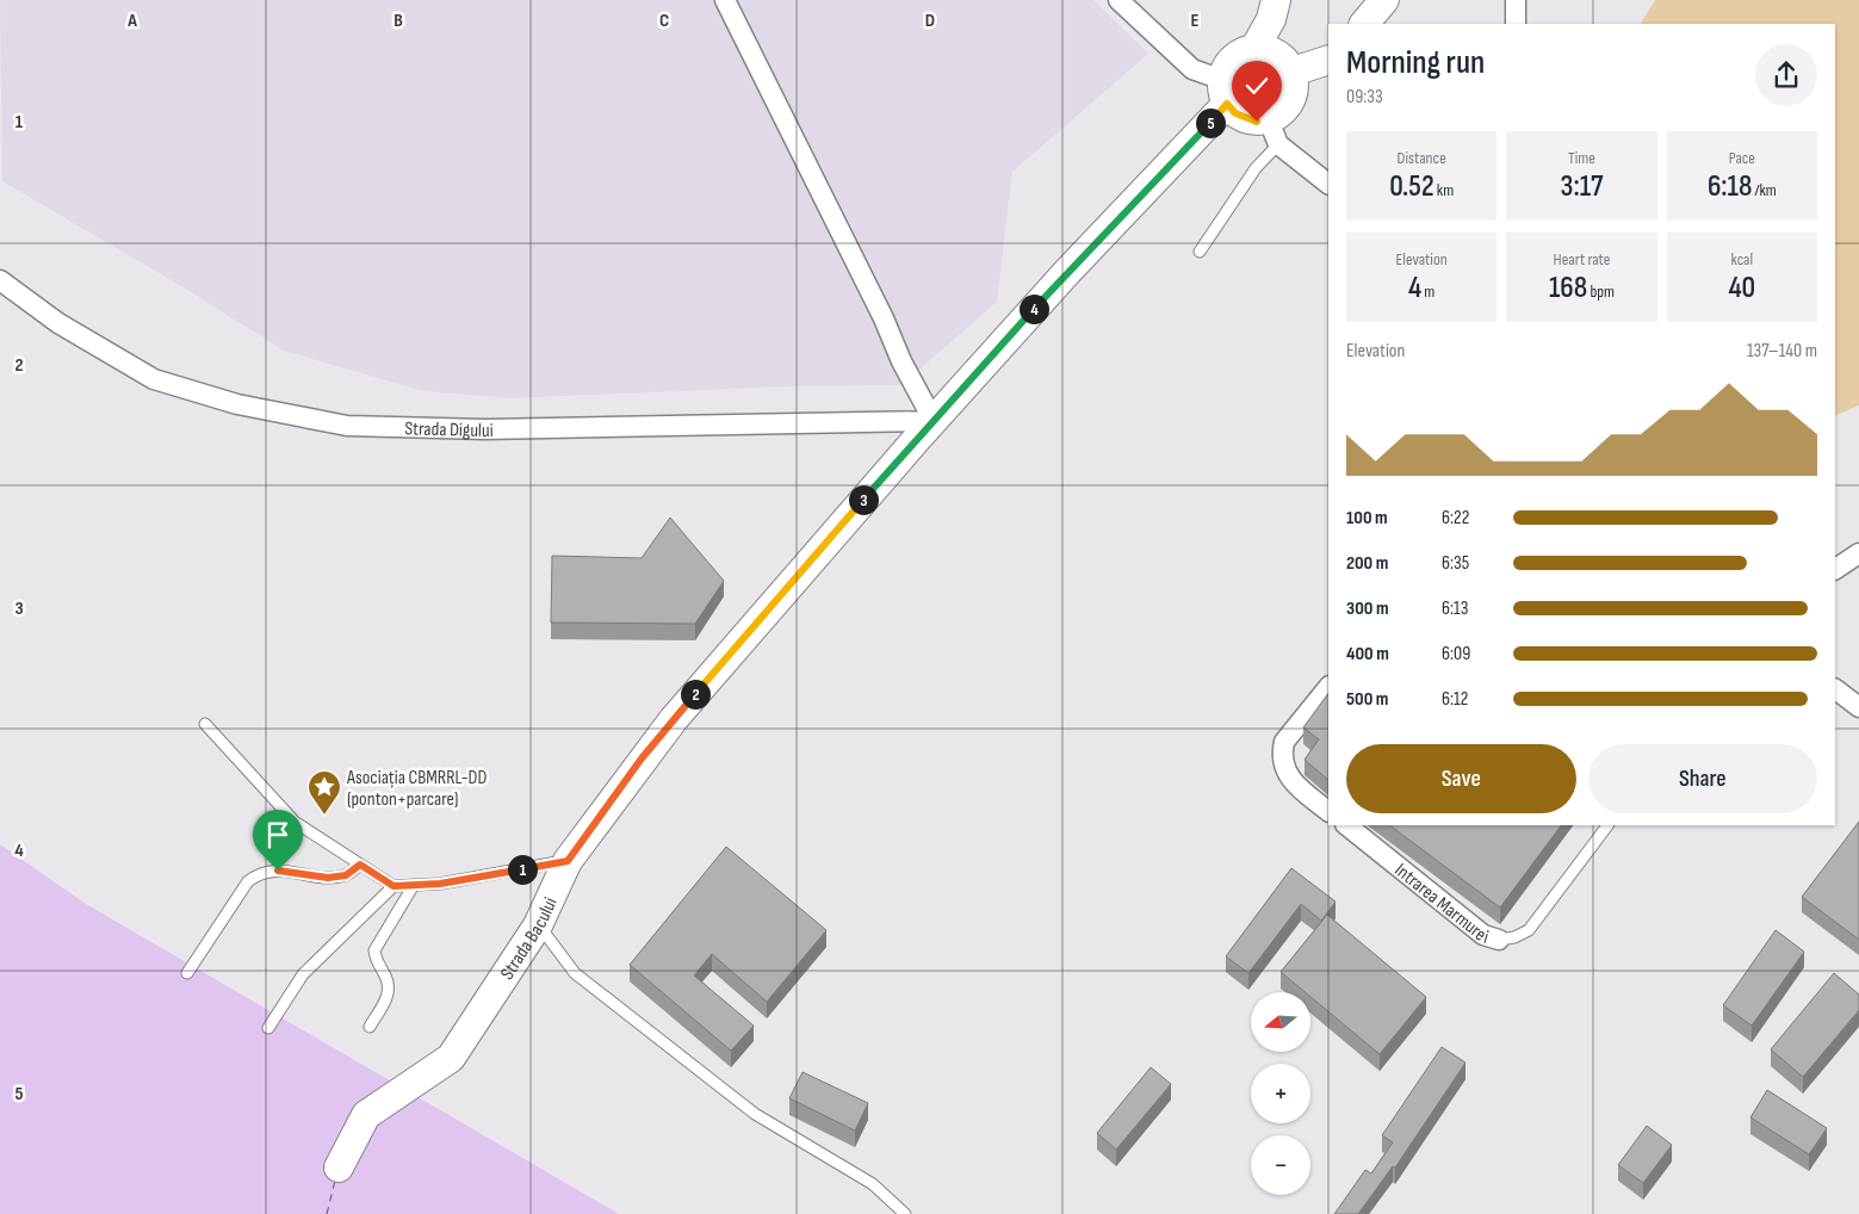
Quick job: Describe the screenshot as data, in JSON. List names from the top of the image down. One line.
{"streets":{"street":["Strada Digului","Intrarea Marmurei","Strada Bacului"]},"crossings":[["Strada Digului","Strada Bacului"]],"places":{"place":["Asociația CBMRRL-DD (ponton+parcare)"]},"north":"left","page":{"heading":["Morning run","09:33"],"pins":["5","4","3","2","1"],"stats":[["Distance","0.52 km"],["Time","3:17"],["Pace","6:18 /km"],["Elevation","4 m"],["Heart rate","168 bpm"],["kcal","40"]],"chart":["Elevation","137–140 m"],"list":[{"name":"100 m","note":"6:22"},{"name":"200 m","note":"6:35"},{"name":"300 m","note":"6:13"},{"name":"400 m","note":"6:09"},{"name":"500 m","note":"6:12"}],"buttons":["Save","Share"],"map_buttons":["+","−"]},"grid":{"columns":["A","B","C","D","E"],"rows":["1","2","3","4","5"]}}
